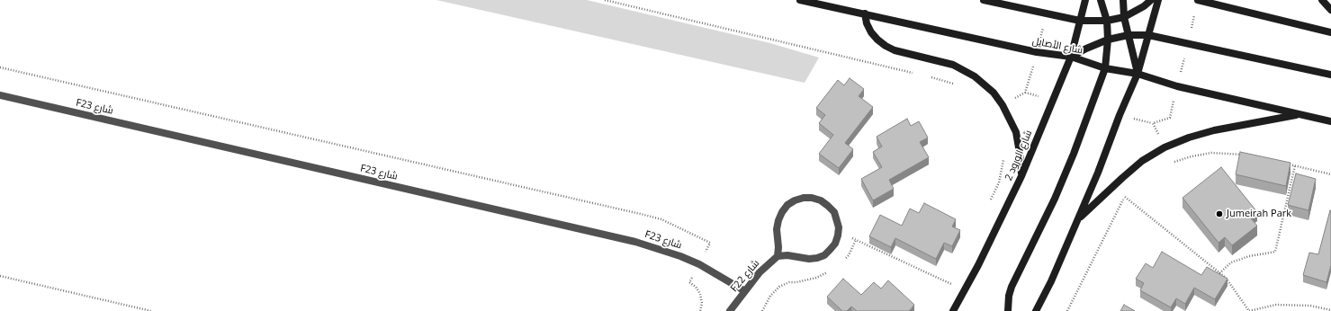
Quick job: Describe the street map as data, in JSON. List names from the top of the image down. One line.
{"streets":{"main road":["شارع الأصايل","شارع الورود 2"],"street":["F23 شارع","F22 شارع"]},"crossings":[["شارع الأصايل","شارع الورود 2"],["F23 شارع","F22 شارع"]],"places":["Jumeirah Park"]}
